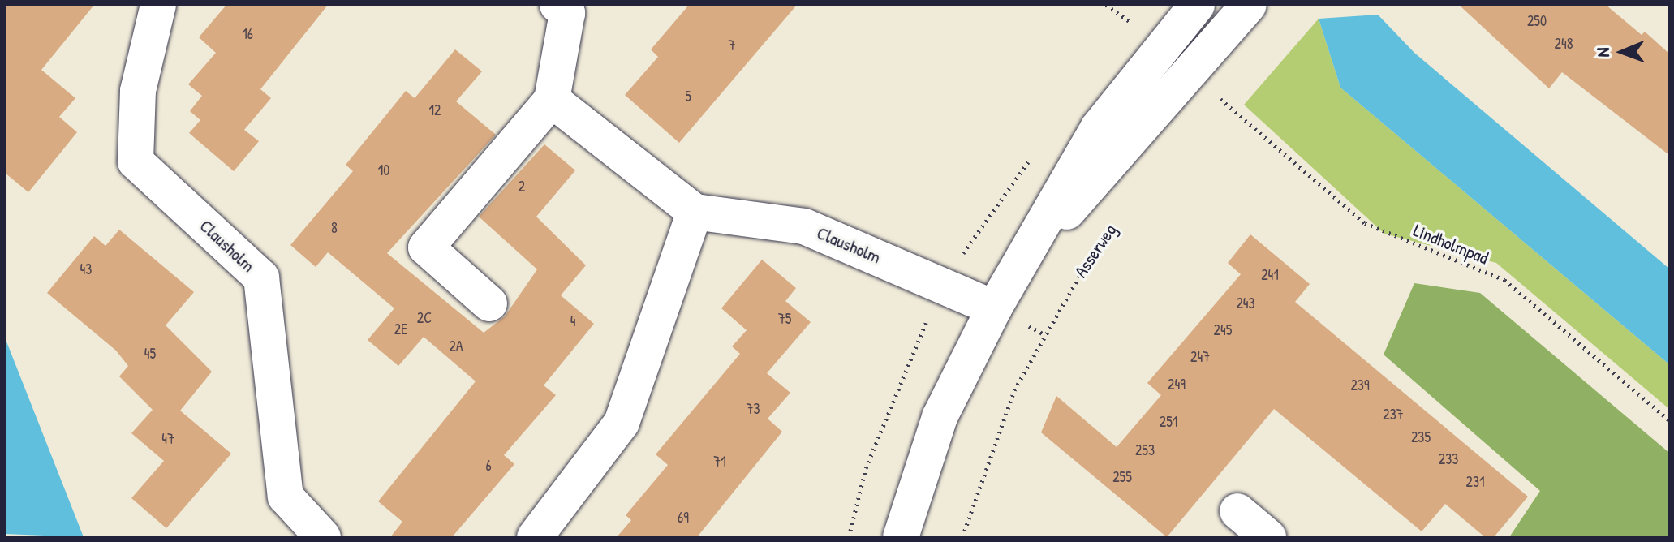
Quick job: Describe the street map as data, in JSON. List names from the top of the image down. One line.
{"streets":{"street":["Clausholm"],"path":["Lindholmpad","Asserweg"]},"house_numbers":["250","16","248","7","5","12","10","2","8","43","241","243","2C","75","4","2E","245","2A","45","247","249","239","73","237","251","235","47","253","233","71","6","255","231","69"],"north":"left"}
